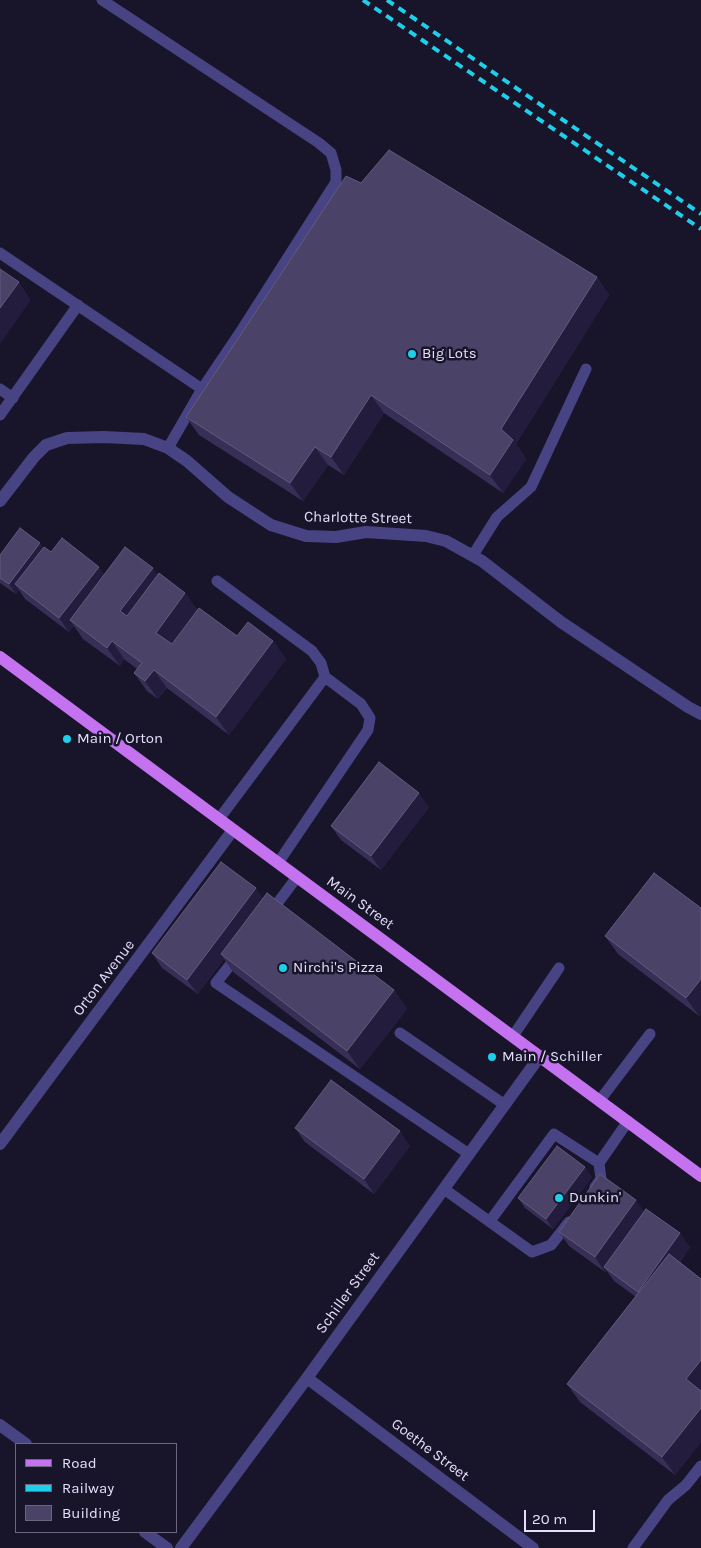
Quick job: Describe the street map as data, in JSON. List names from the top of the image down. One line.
{"streets":{"main road":["Main Street"],"street":["Charlotte Street","Orton Avenue","Schiller Street","Goethe Street"]},"crossings":[["Main Street","Orton Avenue"],["Main Street","Schiller Street"],["Schiller Street","Goethe Street"]],"places":["Big Lots","Main / Orton","Nirchi's Pizza","Main / Schiller","Dunkin'"],"legend":["Road","Railway","Building"],"scale_bar":"20 m"}
